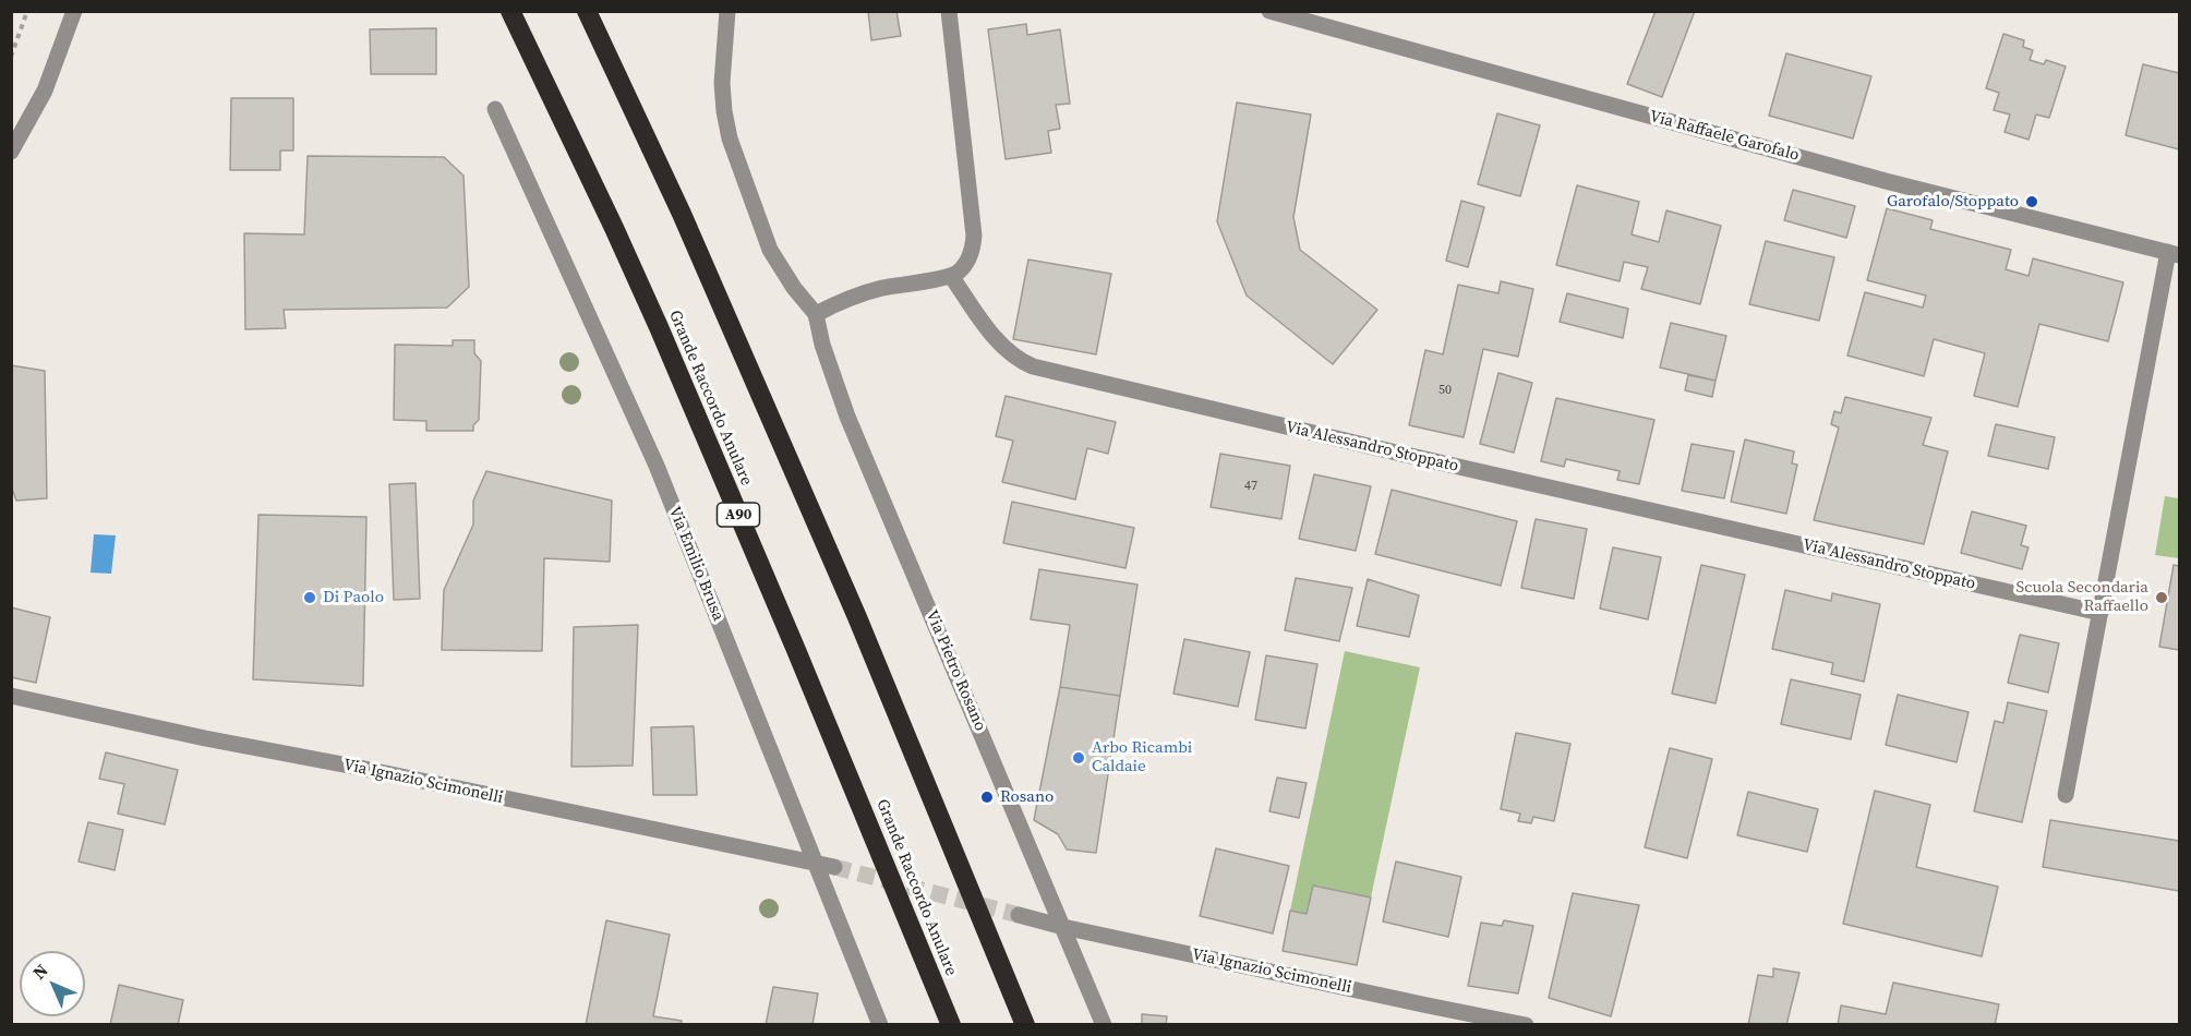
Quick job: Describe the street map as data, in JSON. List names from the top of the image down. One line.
{"streets":{"highway":["Grande Raccordo Anulare","A90"],"street":["Via Raffaele Garofalo","Via Alessandro Stoppato","Via Emilio Brusa","Via Pietro Rosano","Via Ignazio Scimonelli"]},"crossings":[["Via Emilio Brusa","Via Ignazio Scimonelli"],["Via Pietro Rosano","Via Ignazio Scimonelli"]],"places":["Garofalo/Stoppato","Di Paolo","Scuola Secondaria Raffaello","Arbo Ricambi Caldaie","Rosano"],"house_numbers":["50","47"],"north":"top left"}
